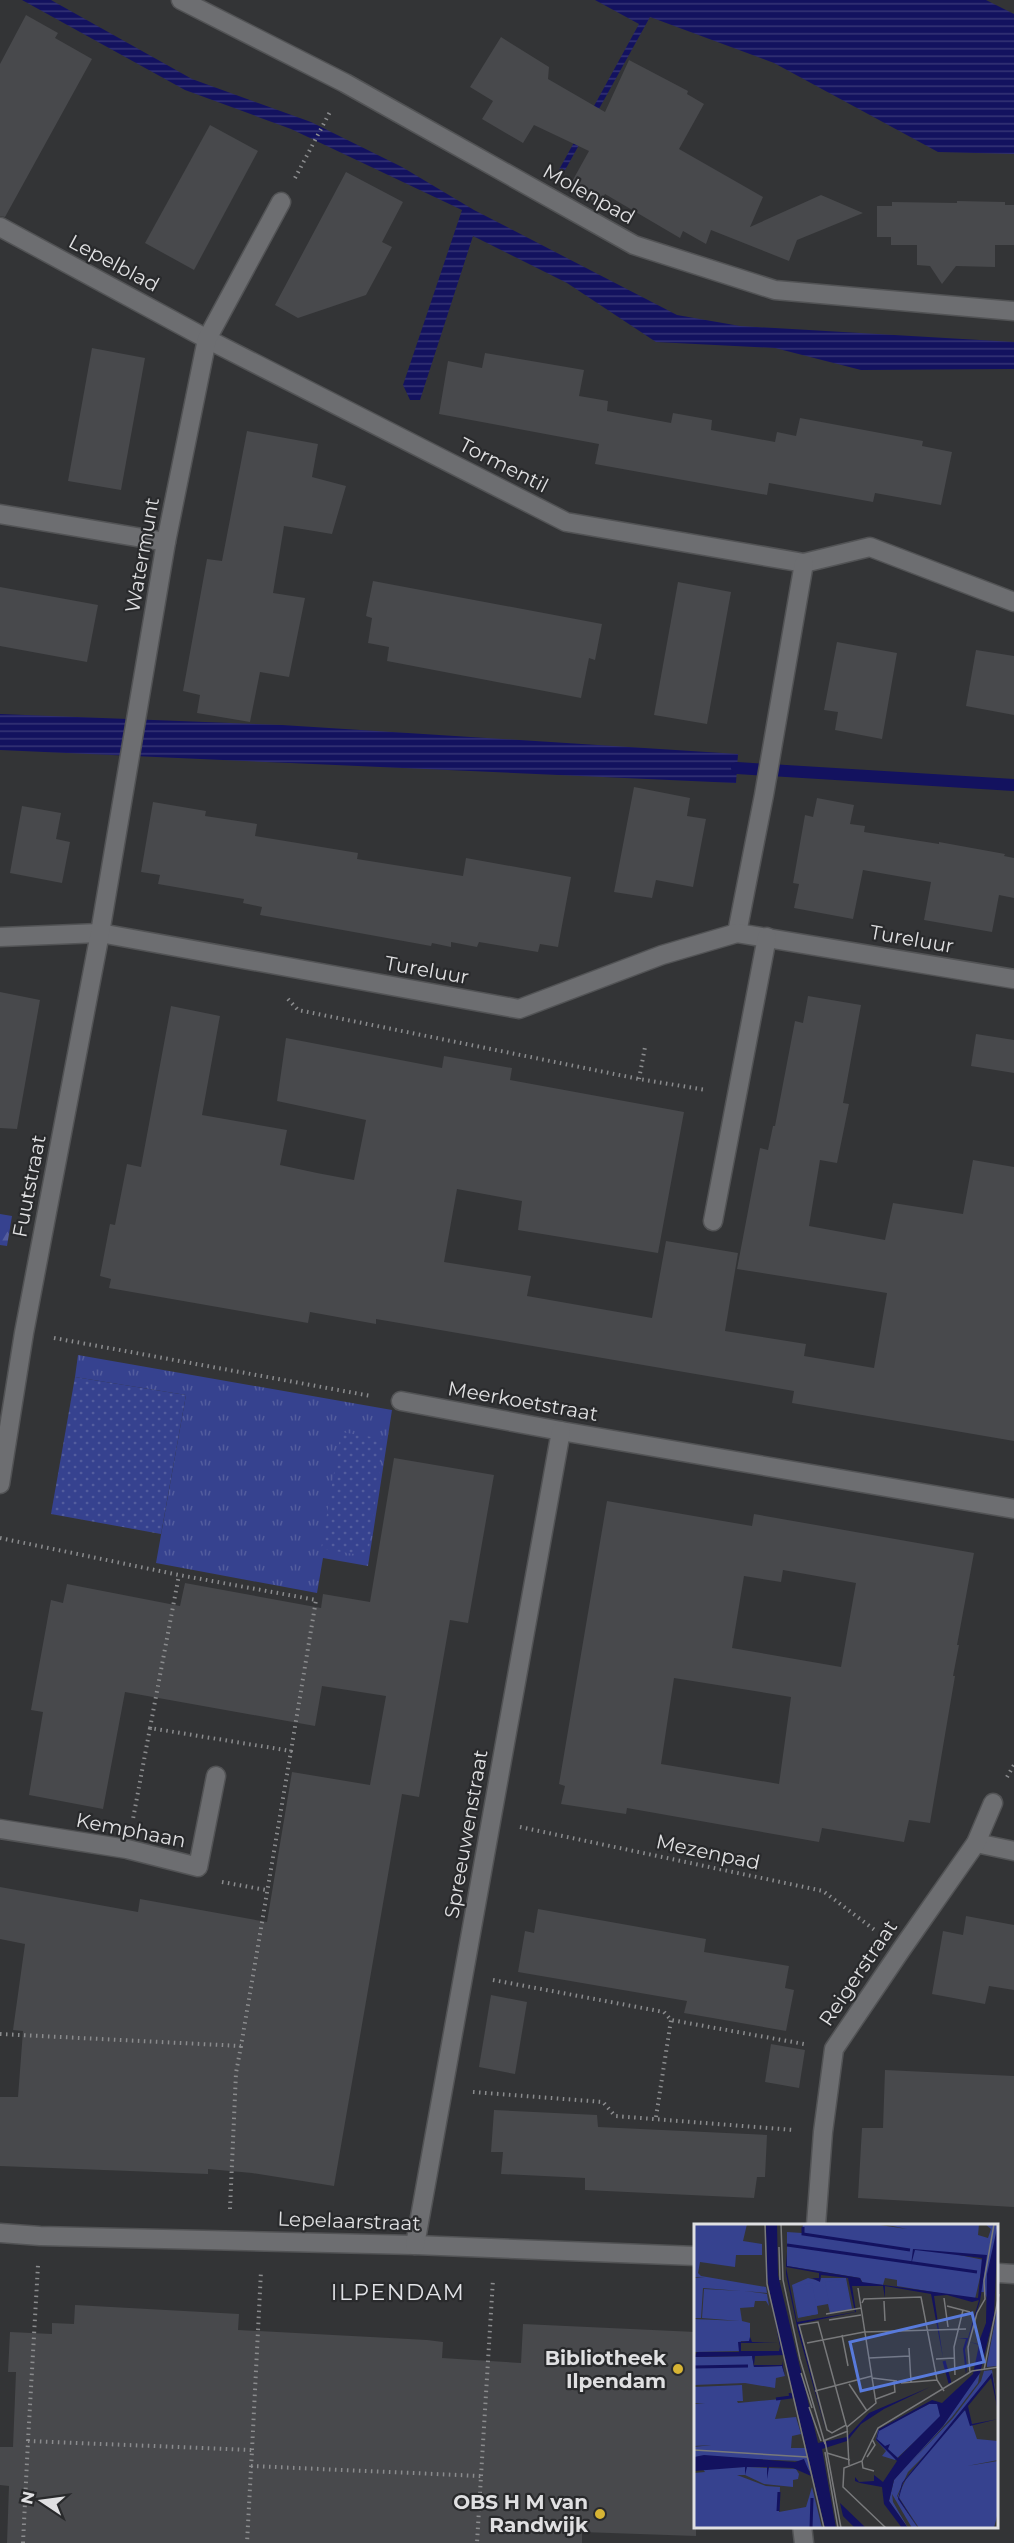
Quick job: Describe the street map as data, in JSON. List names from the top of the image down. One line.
{"streets":{"street":["Molenpad","Lepelblad","Tormentil","Watermunt","Tureluur","Fuutstraat","Meerkoetstraat","Kemphaan","Spreeuwenstraat","Reigerstraat","Lepelaarstraat"],"path":["Mezenpad"]},"crossings":[["Lepelblad","Tormentil"],["Lepelblad","Watermunt"],["Tormentil","Watermunt"],["Watermunt","Tureluur"],["Watermunt","Fuutstraat"],["Tureluur","Fuutstraat"],["Meerkoetstraat","Spreeuwenstraat"],["Spreeuwenstraat","Mezenpad"],["Spreeuwenstraat","Lepelaarstraat"],["Mezenpad","Reigerstraat"]],"districts":["ILPENDAM"],"places":["Bibliotheek Ilpendam","OBS H M van Randwijk"],"north":"left"}
